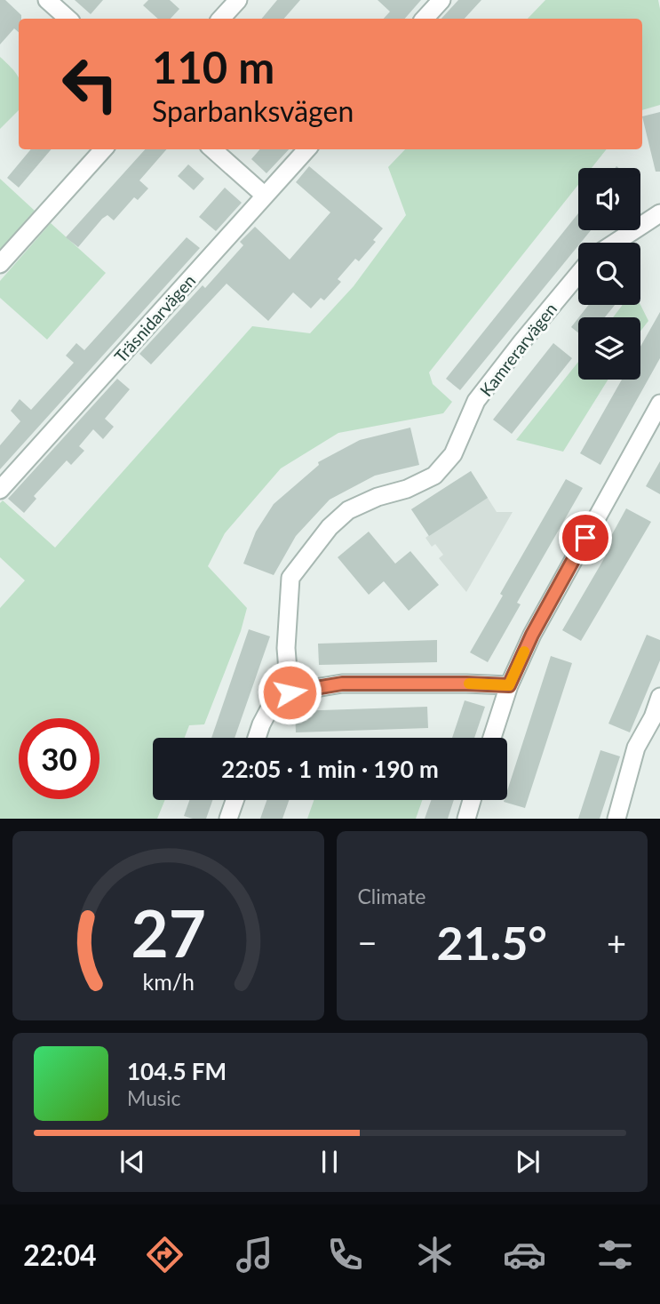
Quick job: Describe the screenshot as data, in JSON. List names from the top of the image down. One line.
{"streets":{"street":["Träsnidarvägen","Kamrerarvägen"]},"page":{"turn":["110 m","Sparbanksvägen"],"limit":"30","trip":"22:05 · 1 min · 190 m","tile":"Climate","heat":["−","21.5°","+"],"song":["104.5 FM","Music"],"tabs":"22:04","gauge":["27","km/h"]}}
